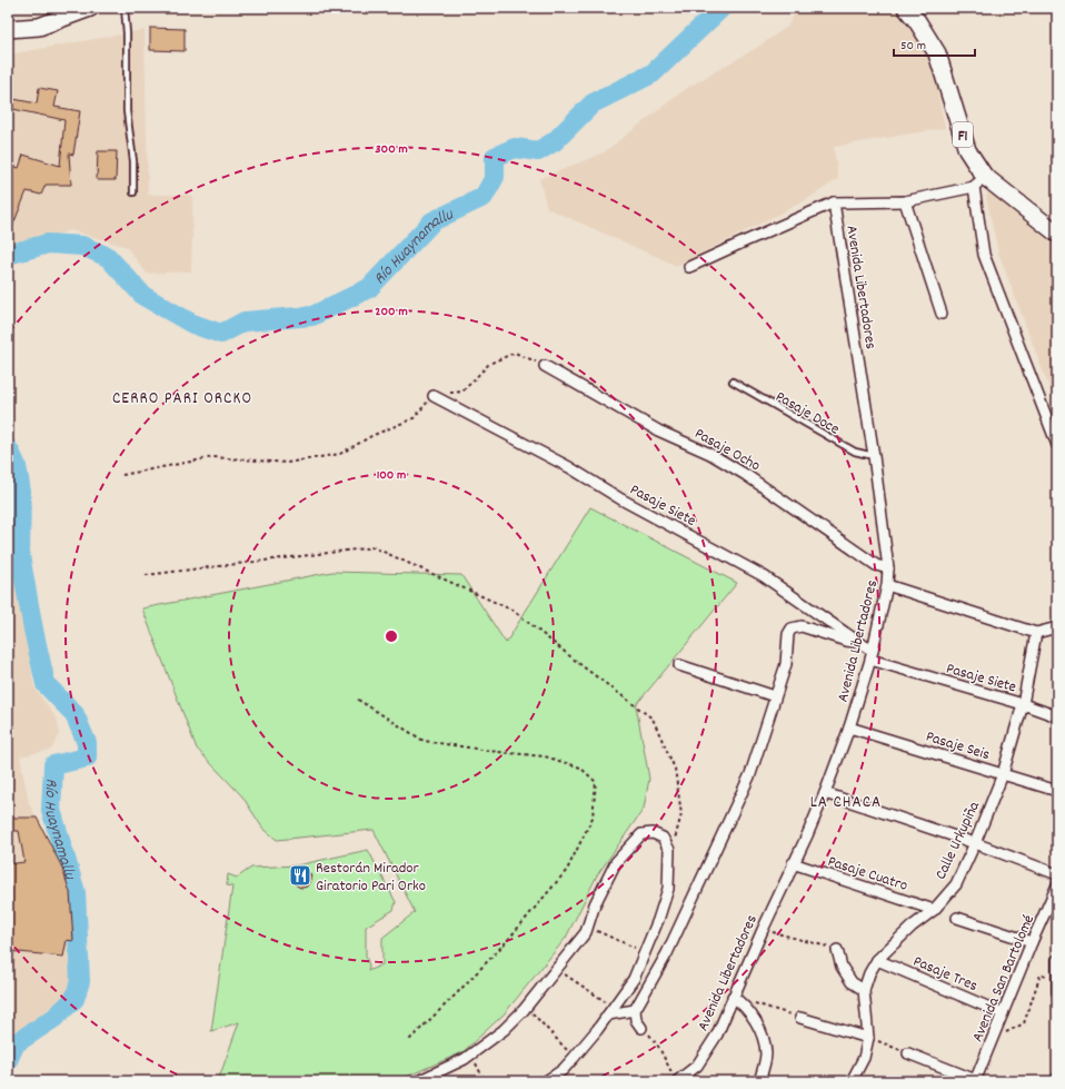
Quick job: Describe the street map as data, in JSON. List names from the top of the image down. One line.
{"streets":{"highway":["F1"],"street":["Avenida Libertadores","Pasaje Ocho","Pasaje Siete","Pasaje Seis","Calle Urkupiña","Pasaje Cuatro","Pasaje Tres","Avenida San Bartolomé"],"lane":["Pasaje Doce"]},"crossings":[["F1","Avenida Libertadores"],["Avenida Libertadores","Pasaje Doce"],["Avenida Libertadores","Pasaje Ocho"],["Avenida Libertadores","Pasaje Siete"],["Avenida Libertadores","Pasaje Seis"],["Avenida Libertadores","Pasaje Cuatro"],["Pasaje Siete","Calle Urkupiña"],["Pasaje Seis","Calle Urkupiña"],["Calle Urkupiña","Pasaje Cuatro"],["Calle Urkupiña","Pasaje Tres"],["Pasaje Tres","Avenida San Bartolomé"]],"districts":["CERRO PARI ORCKO","LA CHACA"],"water":["Río Huaynamallu"],"places":{"restaurant":["Restorán Mirador Giratorio Pari Orko"]},"scale_bar":"50 m","rings":["300 m","200 m","100 m"]}
